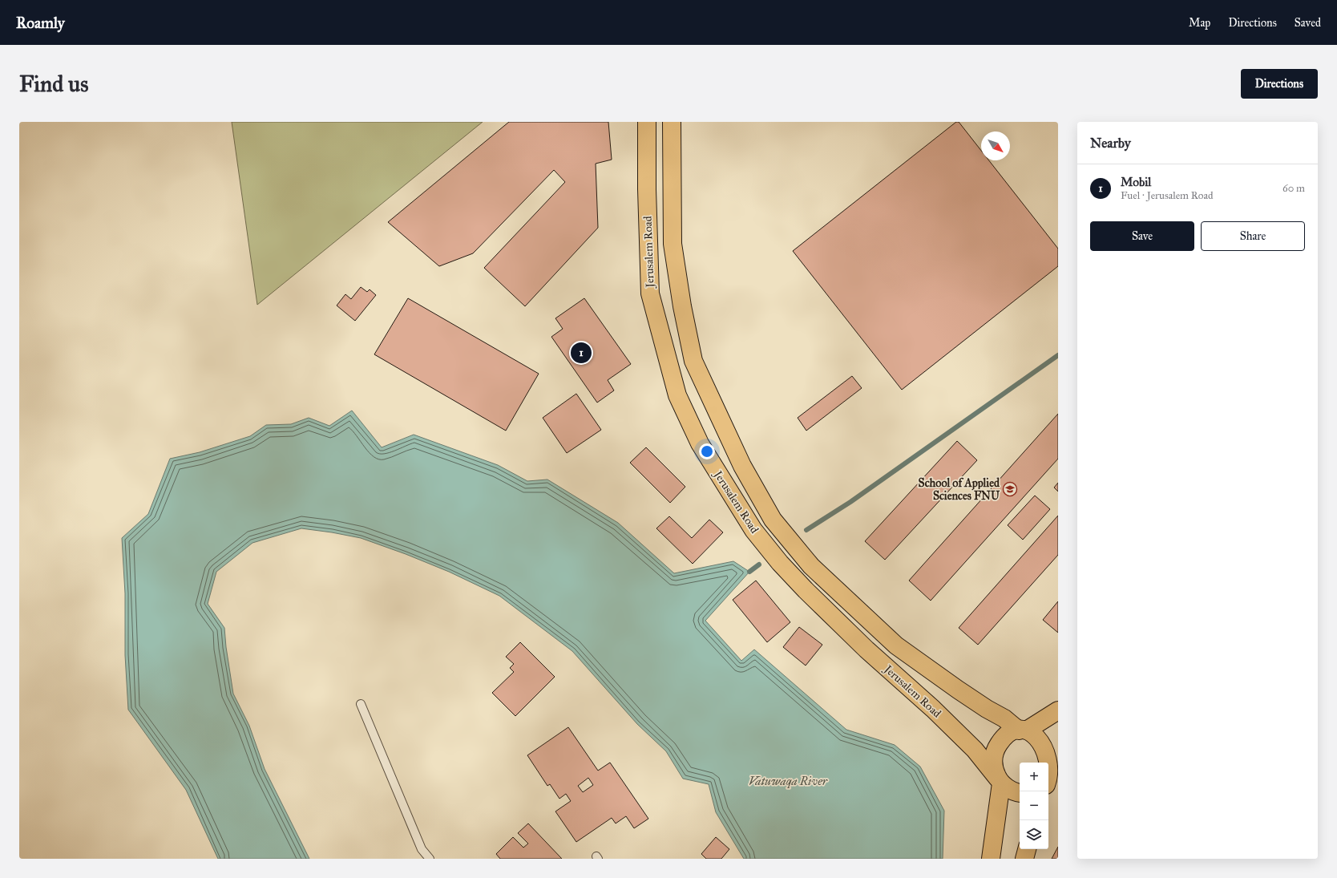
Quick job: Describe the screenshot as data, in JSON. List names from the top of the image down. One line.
{"streets":{"main road":["Jerusalem Road"]},"water":["Vatuwaqa River"],"places":{"school or university":["School of Applied Sciences FNU"]},"north":"bottom right","page":{"header":"Roamly","nav":["Map","Directions","Saved"],"buttons":["Directions",["Save","Share"]],"title":"Find us","heading":"Nearby","list":[{"mark":"1","name":"Mobil","note":"Fuel · Jerusalem Road","value":"60 m"}],"pins":"1","map_buttons":["+","−"]}}
